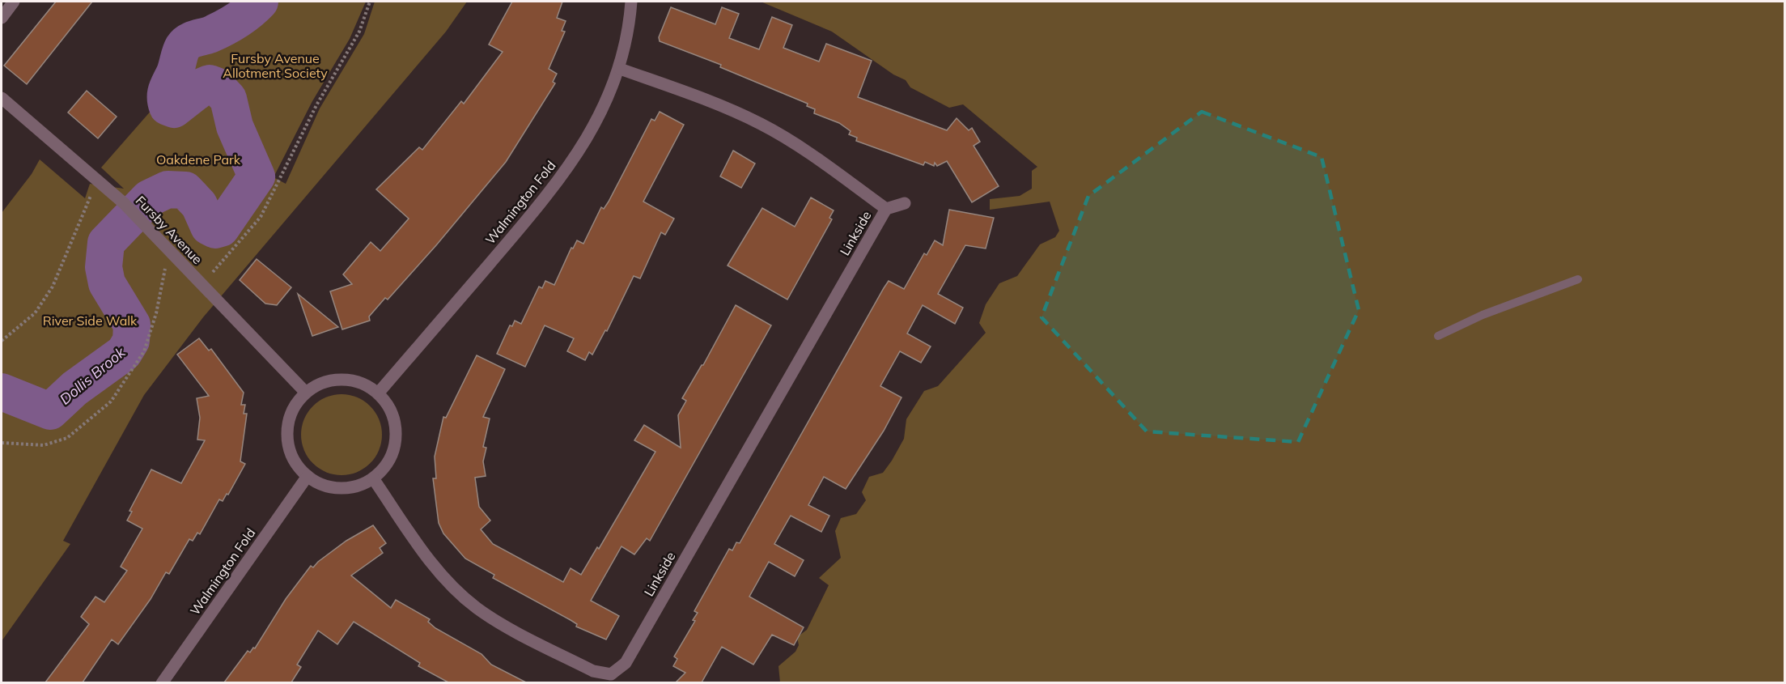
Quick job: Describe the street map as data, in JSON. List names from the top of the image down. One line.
{"streets":{"street":["Walmington Fold","Fursby Avenue","Linkside"]},"crossings":[["Walmington Fold","Fursby Avenue"],["Walmington Fold","Linkside"],["Fursby Avenue","Linkside"]],"water":["Dollis Brook"],"parks":["Fursby Avenue Allotment Society","Oakdene Park","River Side Walk"]}
